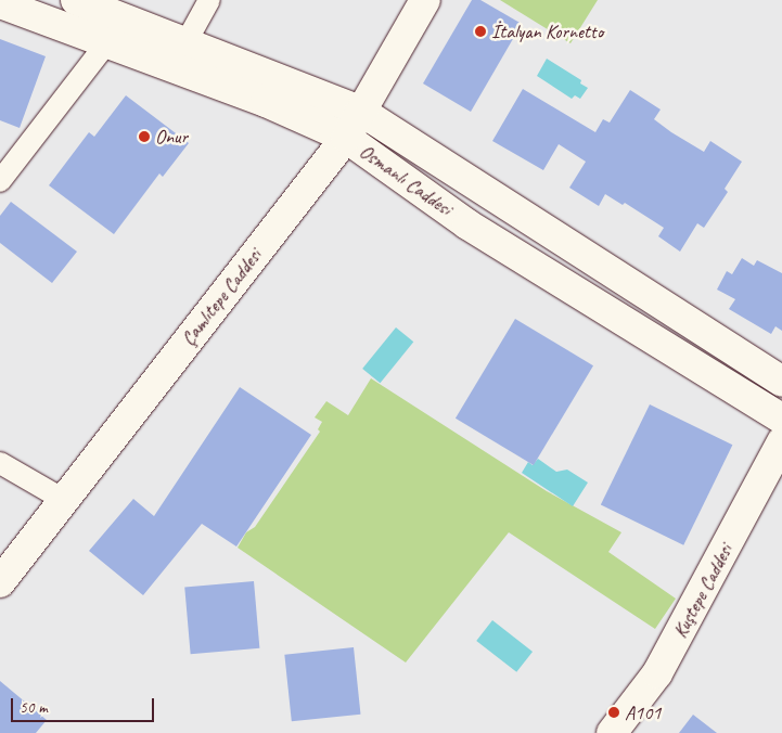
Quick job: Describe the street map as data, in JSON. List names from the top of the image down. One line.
{"streets":{"main road":["Osmanlı Caddesi","Çamlıtepe Caddesi","Kuştepe Caddesi"]},"crossings":[["Osmanlı Caddesi","Çamlıtepe Caddesi"]],"places":["İtalyan Kornetto","Onur","A101"],"scale_bar":"50 m"}
